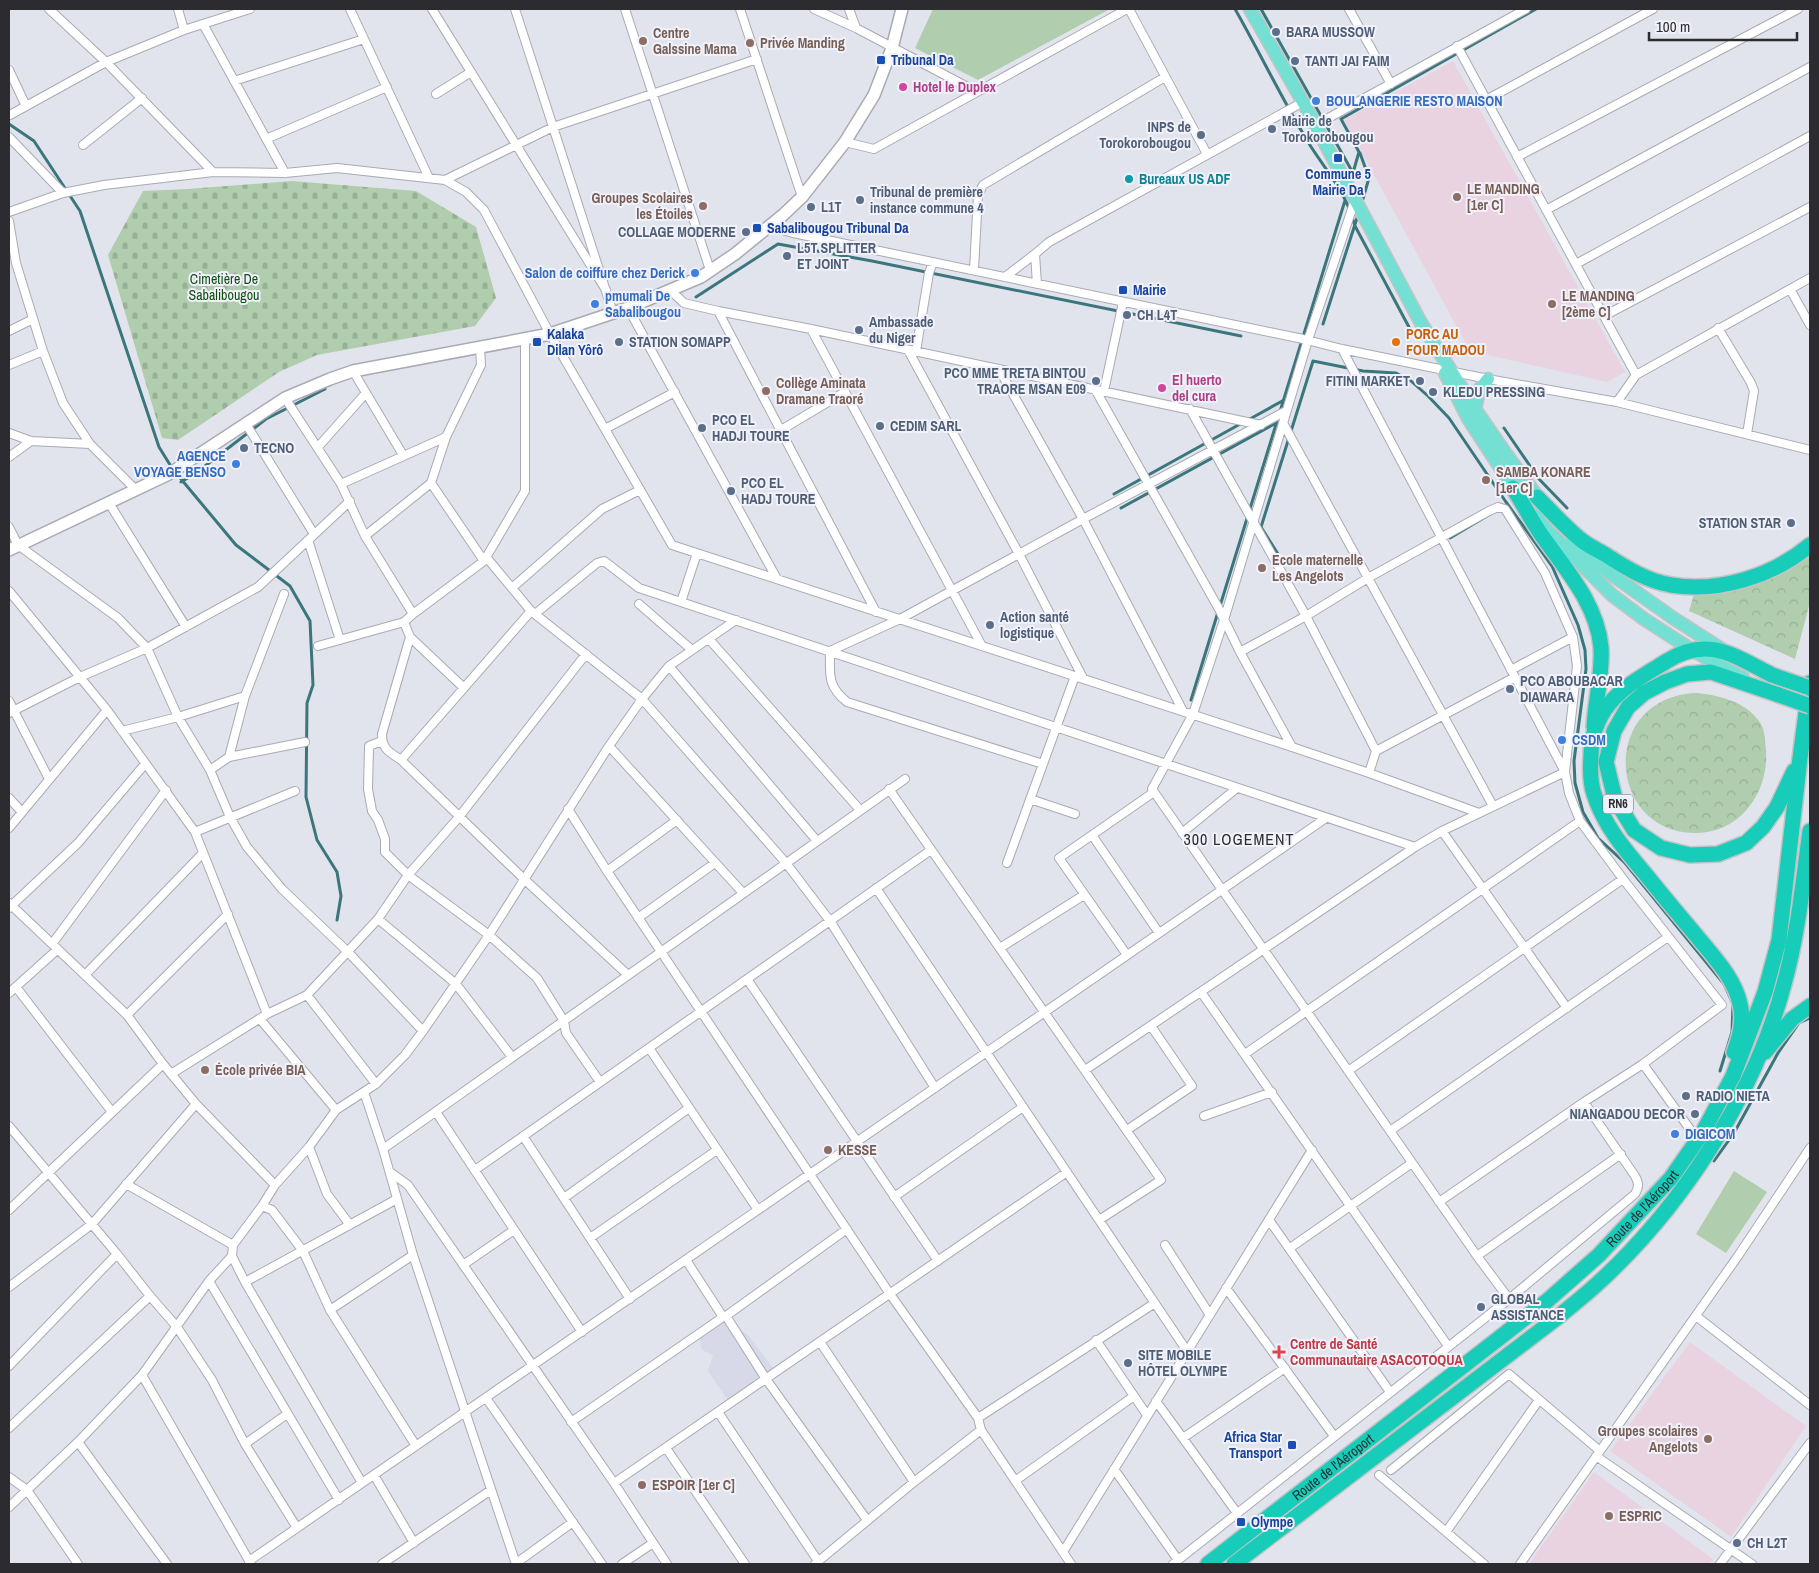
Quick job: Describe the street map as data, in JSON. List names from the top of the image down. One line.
{"streets":{"highway":["RN6","Route de l'Aéroport"]},"crossings":[["RN6","Route de l'Aéroport"]],"districts":["300 LOGEMENT"],"parks":["Cimetière De Sabalibougou"],"places":{"other":["BARA MUSSOW","Centre Galssine Mama","Privée Manding","TANTI JAI FAIM","Hotel le Duplex","BOULANGERIE RESTO MAISON","Mairie de Torokorobougou","INPS de Torokorobougou","Bureaux US ADF","LE MANDING [1er C]","Tribunal de première instance commune 4","Groupes Scolaires les Étoiles","L1T","COLLAGE MODERNE","L5T SPLITTER ET JOINT","Salon de coiffure chez Derick","pmumali De Sabalibougou","LE MANDING [2ème C]","CH L4T","Ambassade du Niger","STATION SOMAPP","PORC AU FOUR MADOU","PCO MME TRETA BINTOU TRAORE MSAN E09","FITINI MARKET","El huerto del cura","Collège Aminata Dramane Traoré","KLEDU PRESSING","CEDIM SARL","PCO EL HADJI TOURE","TECNO","AGENCE VOYAGE BENSO","SAMBA KONARE [1er C]","PCO EL HADJ TOURE","STATION STAR","Ecole maternelle Les Angelots","Action santé logistique","PCO ABOUBACAR DIAWARA","CSDM","École privée BIA","RADIO NIETA","NIANGADOU DECOR","DIGICOM","KESSE","GLOBAL ASSISTANCE","SITE MOBILE HÔTEL OLYMPE","Groupes scolaires Angelots","ESPOIR [1er C]","ESPRIC","CH L2T"],"transit":["Tribunal Da","Commune 5 Mairie Da","Sabalibougou Tribunal Da","Mairie","Kalaka Dilan Yôrô","Africa Star Transport","Olympe"],"health":["Centre de Santé Communautaire ASACOTOQUA"]},"scale_bar":"100 m"}
